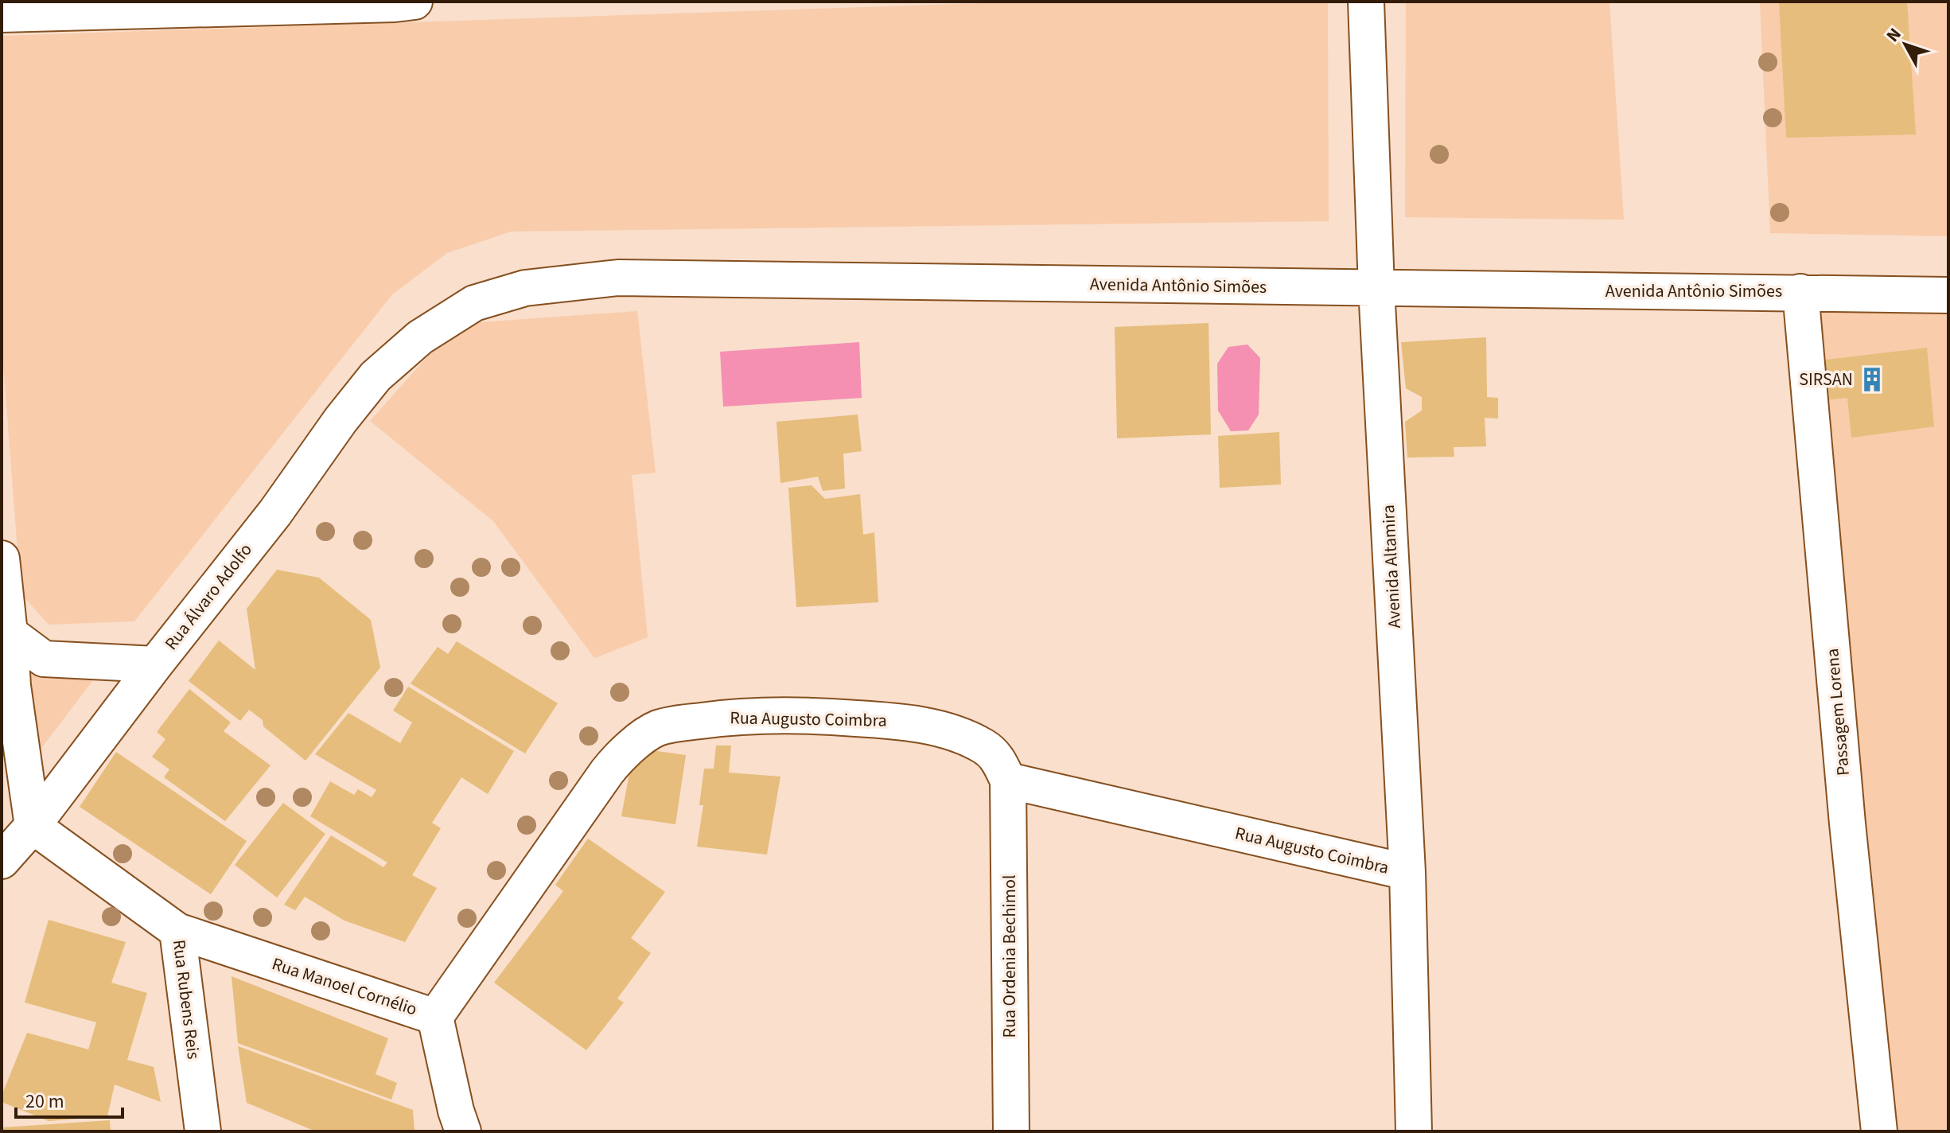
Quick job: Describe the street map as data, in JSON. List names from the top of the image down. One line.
{"streets":{"street":["Avenida Antônio Simões","Avenida Altamira","Rua Álvaro Adolfo","Passagem Lorena","Rua Augusto Coimbra","Rua Ordenia Bechimol","Rua Manoel Cornélio","Rua Rubens Reis"]},"crossings":[["Avenida Antônio Simões","Avenida Altamira"],["Avenida Antônio Simões","Rua Álvaro Adolfo"],["Avenida Antônio Simões","Passagem Lorena"],["Avenida Altamira","Rua Augusto Coimbra"],["Rua Álvaro Adolfo","Rua Rubens Reis"],["Rua Augusto Coimbra","Rua Ordenia Bechimol"],["Rua Augusto Coimbra","Rua Manoel Cornélio"],["Rua Manoel Cornélio","Rua Rubens Reis"]],"places":{"building":["SIRSAN"]},"scale_bar":"20 m","north":"top left"}
